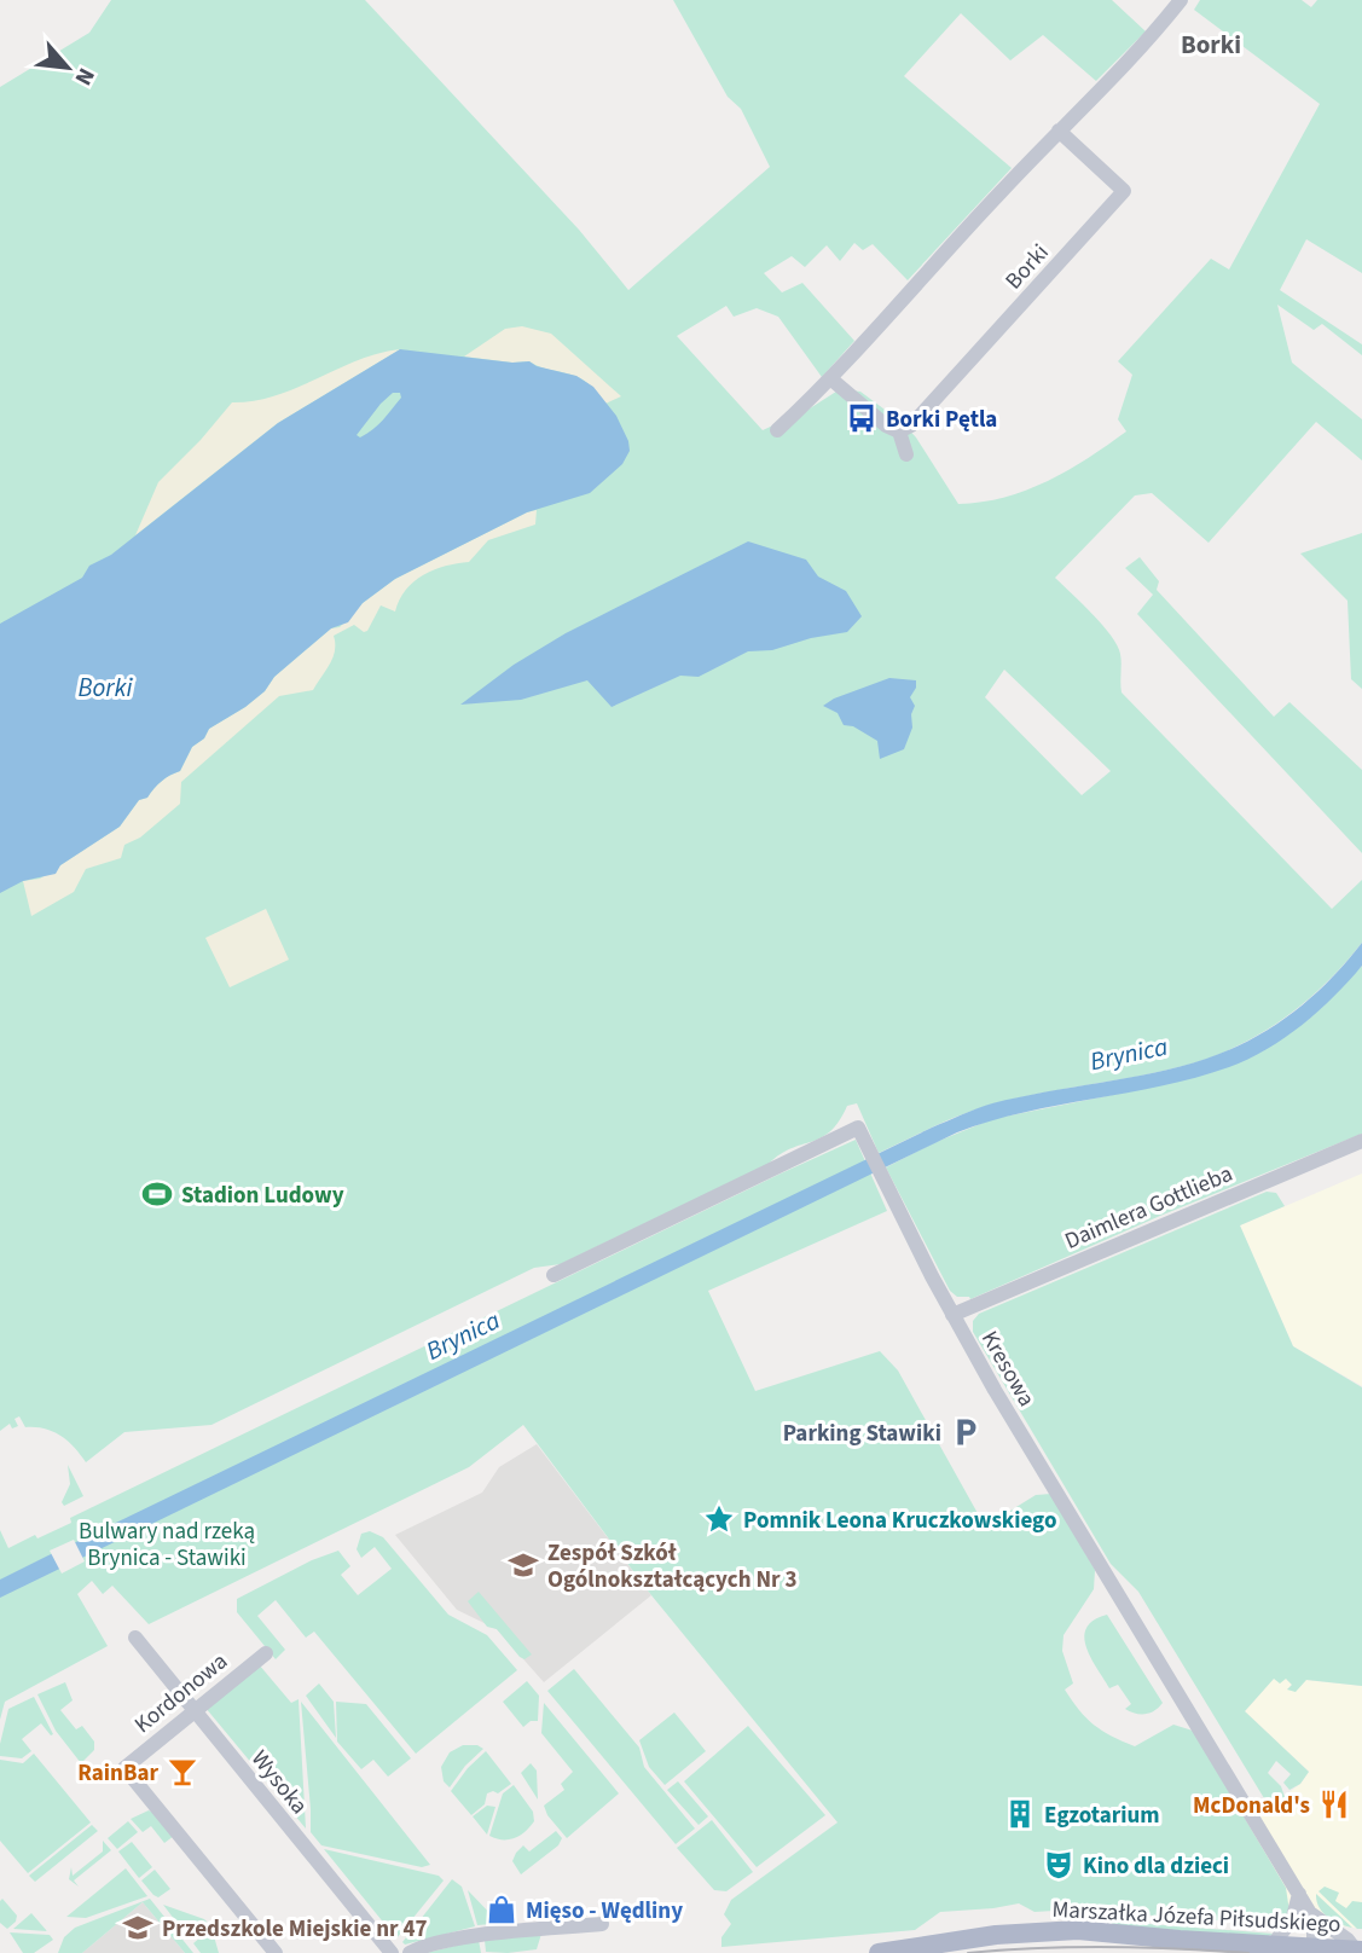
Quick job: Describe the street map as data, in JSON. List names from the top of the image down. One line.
{"streets":{"main road":["Marszałka Józefa Piłsudskiego"],"street":["Borki","Daimlera Gottlieba","Kresowa","Kordonowa","Wysoka"]},"crossings":[["Daimlera Gottlieba","Kresowa"],["Kordonowa","Wysoka"]],"districts":["Borki"],"water":["Borki","Brynica"],"parks":["Bulwary nad rzeką Brynica - Stawiki"],"places":{"bus stop":["Borki Pętla"],"sports":["Stadion Ludowy"],"parking":["Parking Stawiki"],"place":["Pomnik Leona Kruczkowskiego"],"school or university":["Zespół Szkół Ogólnokształcących Nr 3","Przedszkole Miejskie nr 47"],"bar":["RainBar"],"restaurant":["McDonald's"],"building":["Egzotarium"],"theatre":["Kino dla dzieci"],"shop":["Mięso - Wędliny"]},"north":"bottom right"}
